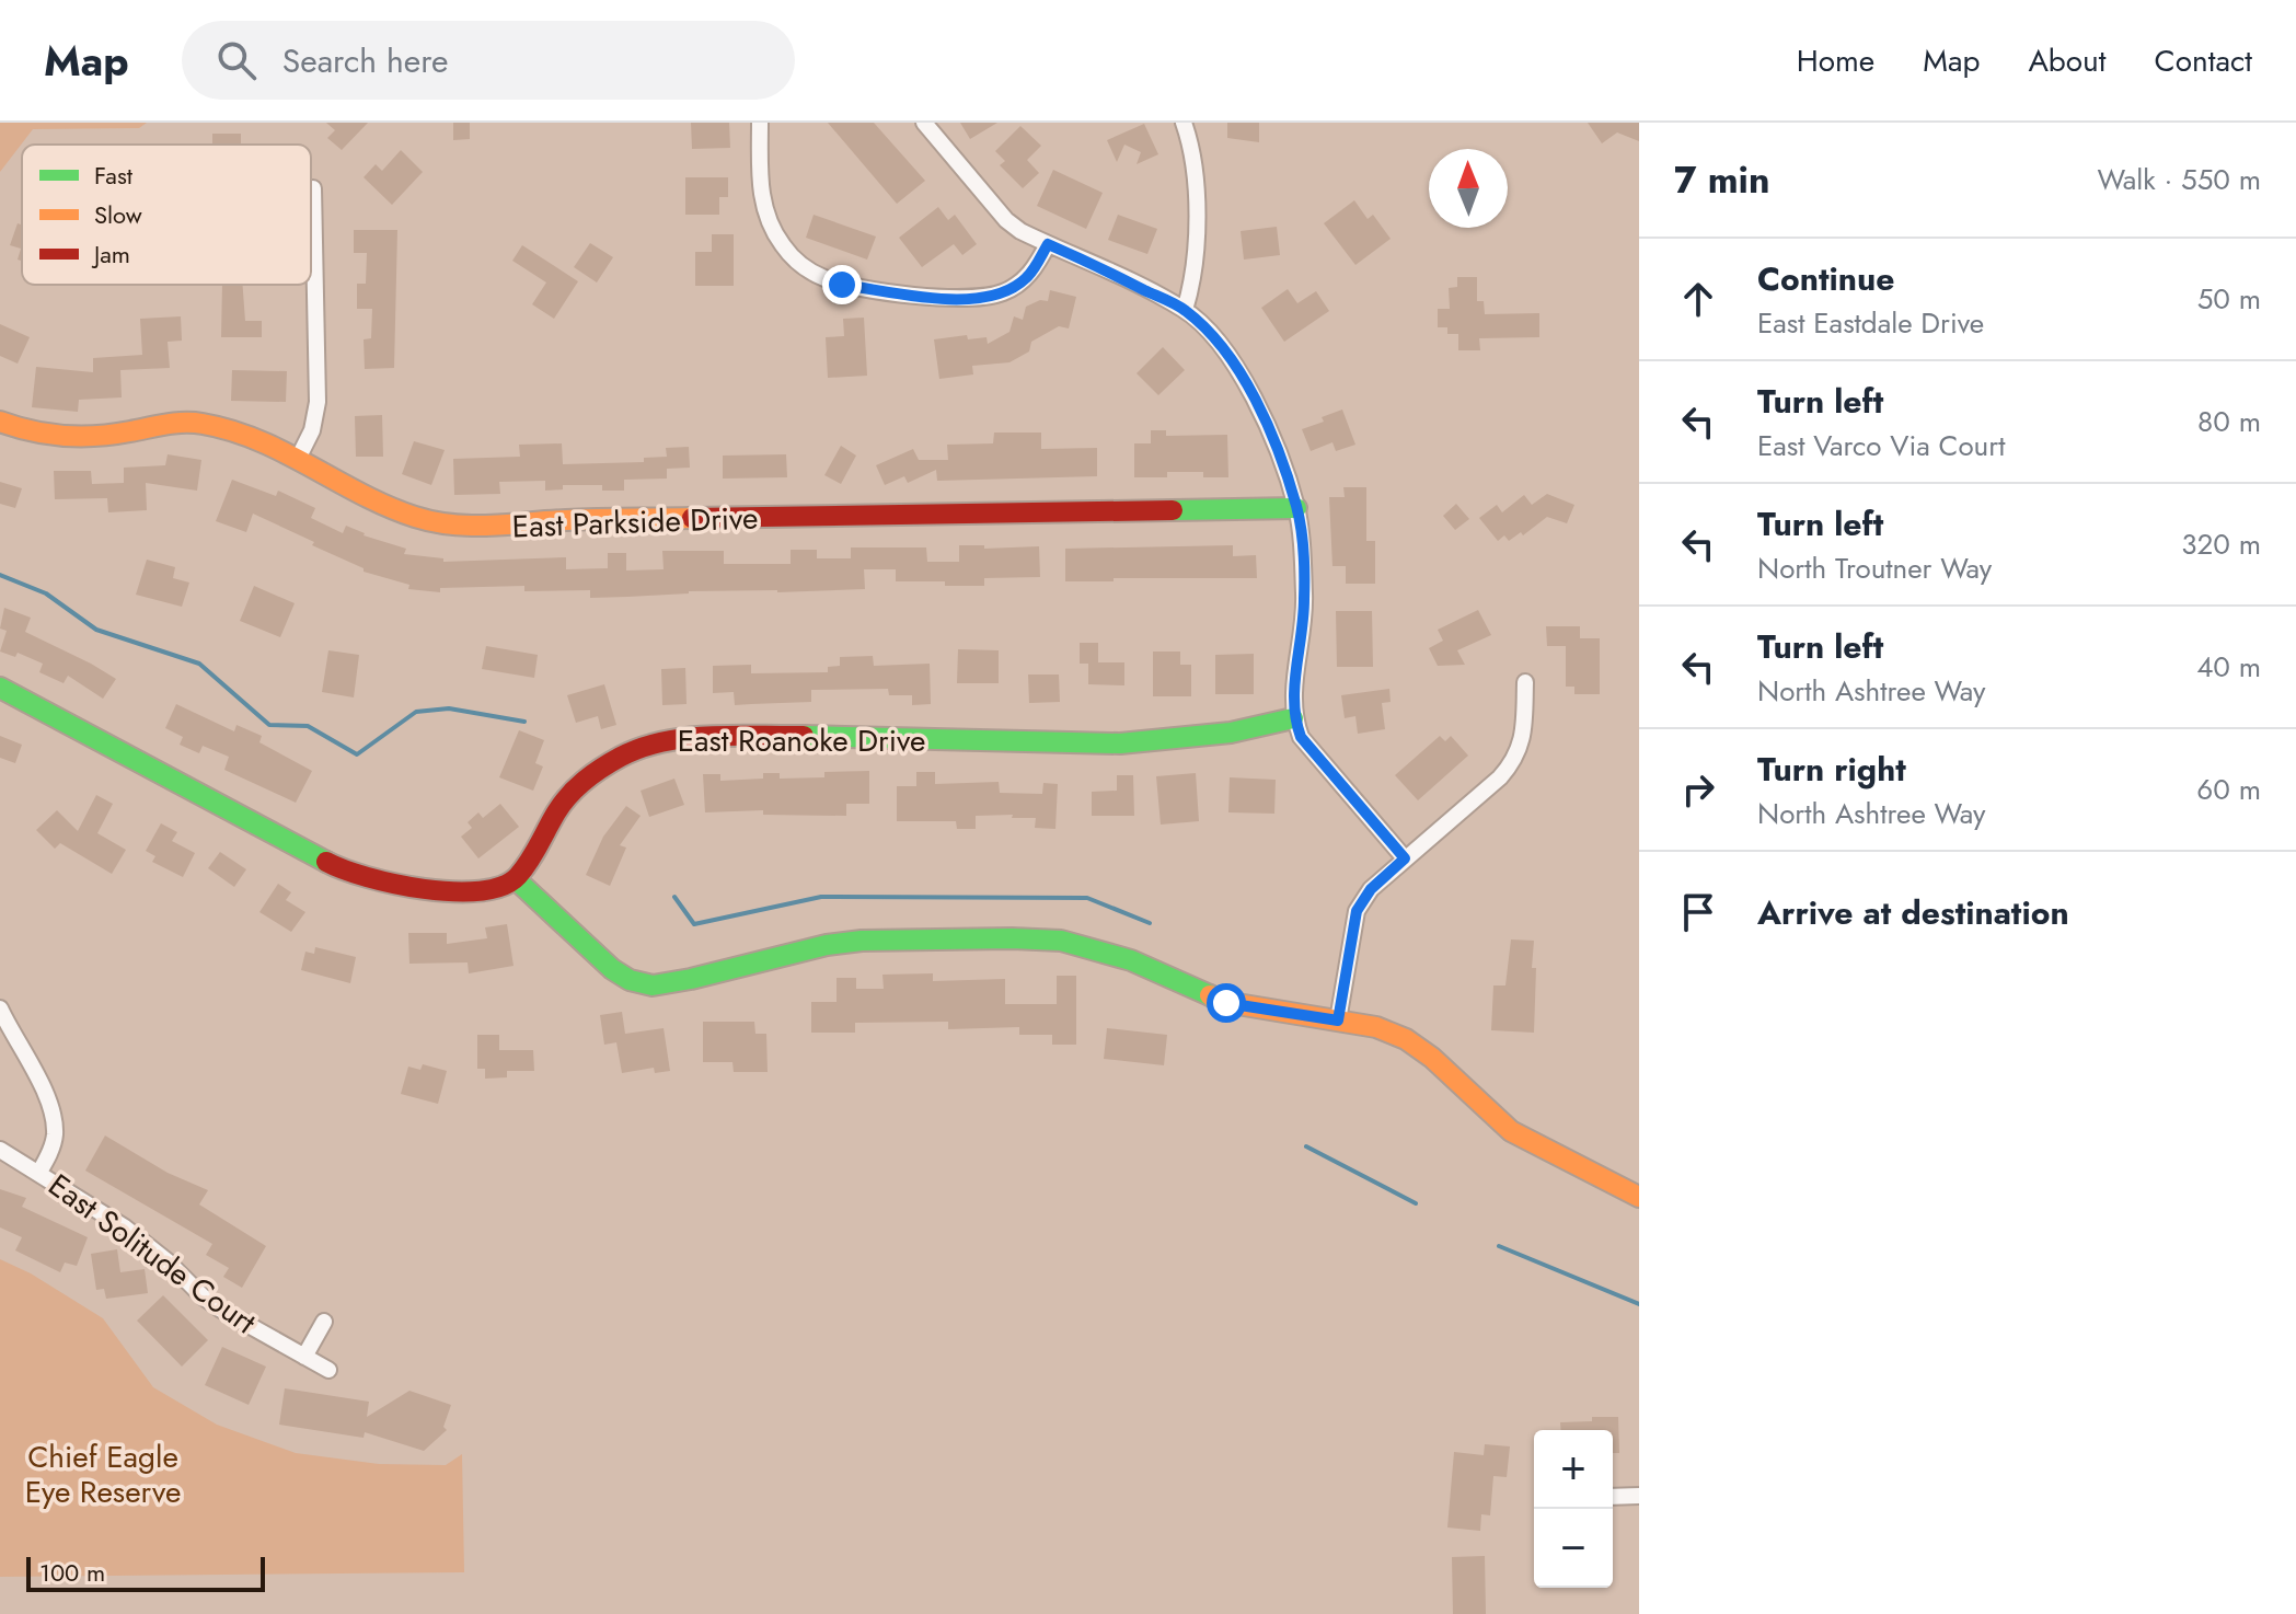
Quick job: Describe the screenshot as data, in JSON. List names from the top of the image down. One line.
{"streets":{"street":["East Parkside Drive","East Roanoke Drive","East Solitude Court"]},"parks":["Chief Eagle Eye Reserve"],"legend":["Fast","Slow","Jam"],"scale_bar":"100 m","north":"top","page":{"header":"Map","search":"Search here","nav":["Home","Map","About","Contact"],"heading":["7 min","Walk · 550 m"],"list":[["Continue","East Eastdale Drive","50 m"],["Turn left","East Varco Via Court","80 m"],["Turn left","North Troutner Way","320 m"],["Turn left","North Ashtree Way","40 m"],["Turn right","North Ashtree Way","60 m"],"Arrive at destination"],"map_buttons":["+","−"],"scale":"100 m"}}
